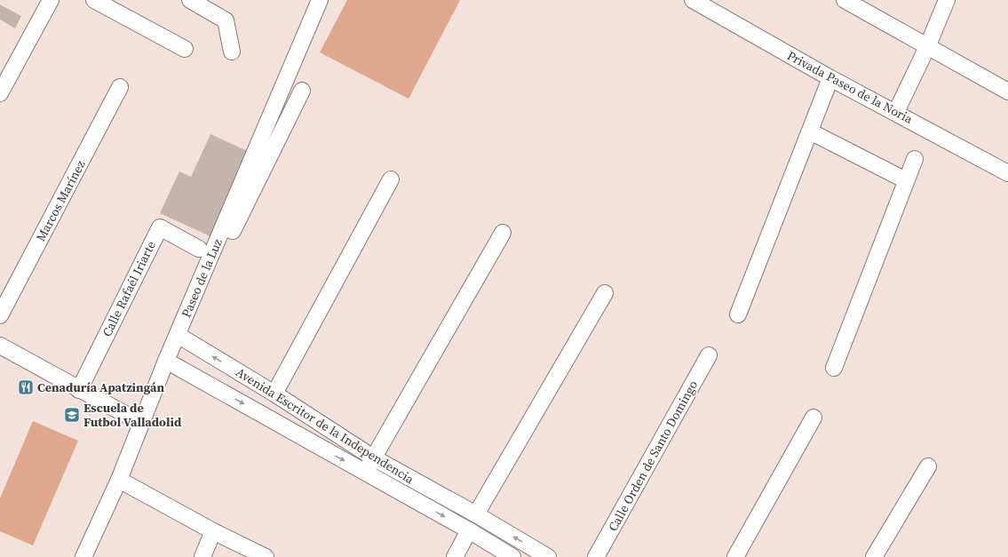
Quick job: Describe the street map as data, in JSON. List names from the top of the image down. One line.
{"streets":{"street":["Privada Paseo de la Noria","Marcos Marínez","Paseo de la Luz","Calle Rafaél Iriarte","Avenida Escritor de la Independencia","Calle Orden de Santo Domingo"]},"crossings":[["Paseo de la Luz","Avenida Escritor de la Independencia"]],"places":{"restaurant":["Cenaduría Apatzingán"],"school or university":["Escuela de Futbol Valladolid"]}}
